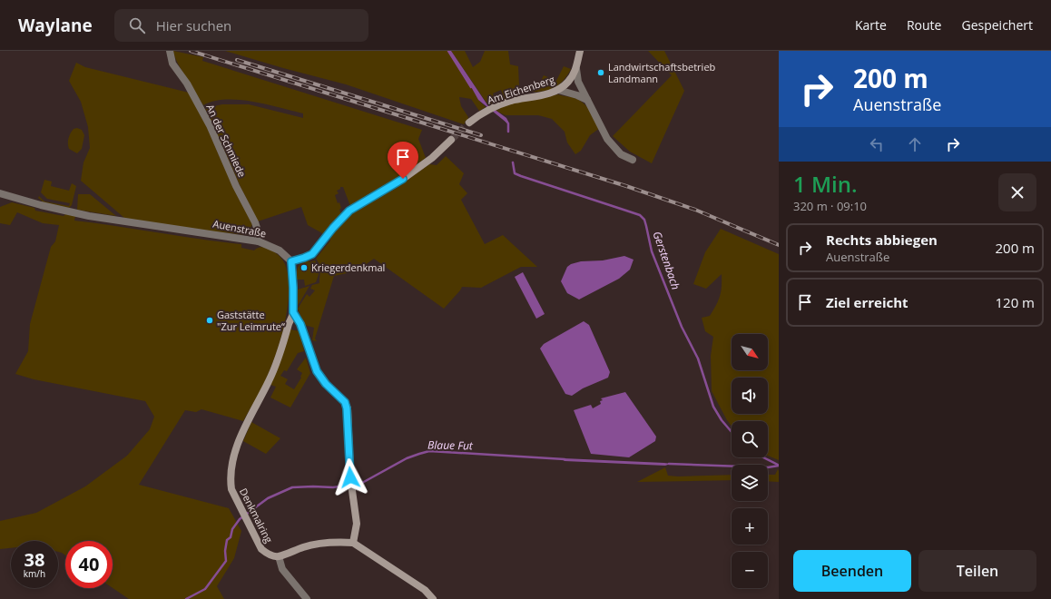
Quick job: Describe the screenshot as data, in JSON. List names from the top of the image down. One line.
{"streets":{"street":["Am Eichenberg","An der Schmiede","Auenstraße","Denkmalring"]},"crossings":[["An der Schmiede","Auenstraße"],["Auenstraße","Denkmalring"]],"water":["Gerstenbach","Blaue Fut"],"places":["Landwirtschaftsbetrieb Landmann","Kriegerdenkmal","Gaststätte \"Zur Leimrute“"],"north":"bottom right","page":{"header":"Waylane","search":"Hier suchen","nav":["Karte","Route","Gespeichert"],"turn":["200 m","Auenstraße"],"heading":["1 Min.","320 m · 09:10"],"list":[{"name":"Rechts abbiegen","note":"Auenstraße","value":"200 m"},{"name":"Ziel erreicht","value":"120 m"}],"map_buttons":["+","−"],"speed":"38 km/h","limit":"40","buttons":["Beenden","Teilen"]}}
